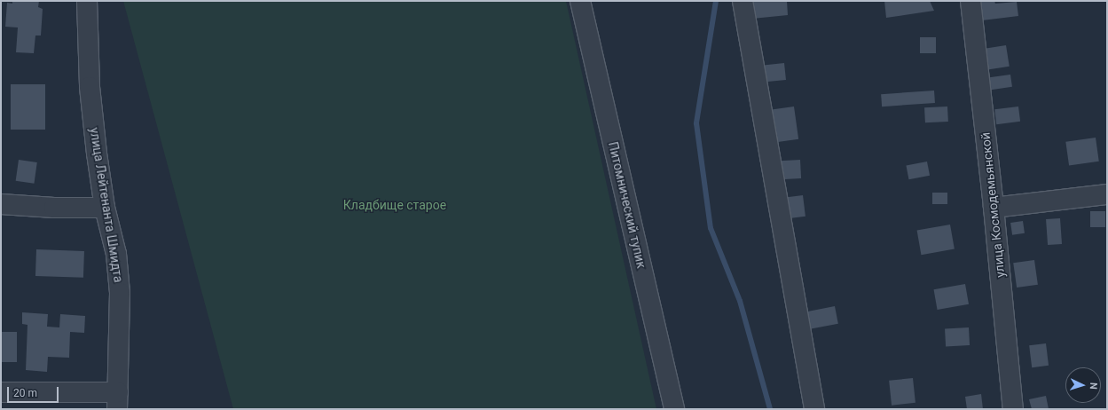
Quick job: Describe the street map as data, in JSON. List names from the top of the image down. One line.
{"streets":{"street":["улица Лейтенанта Шмидта","Питомнический тупик","улица Космодемьянской"]},"parks":["Кладбище старое"],"scale_bar":"20 m","north":"right"}
